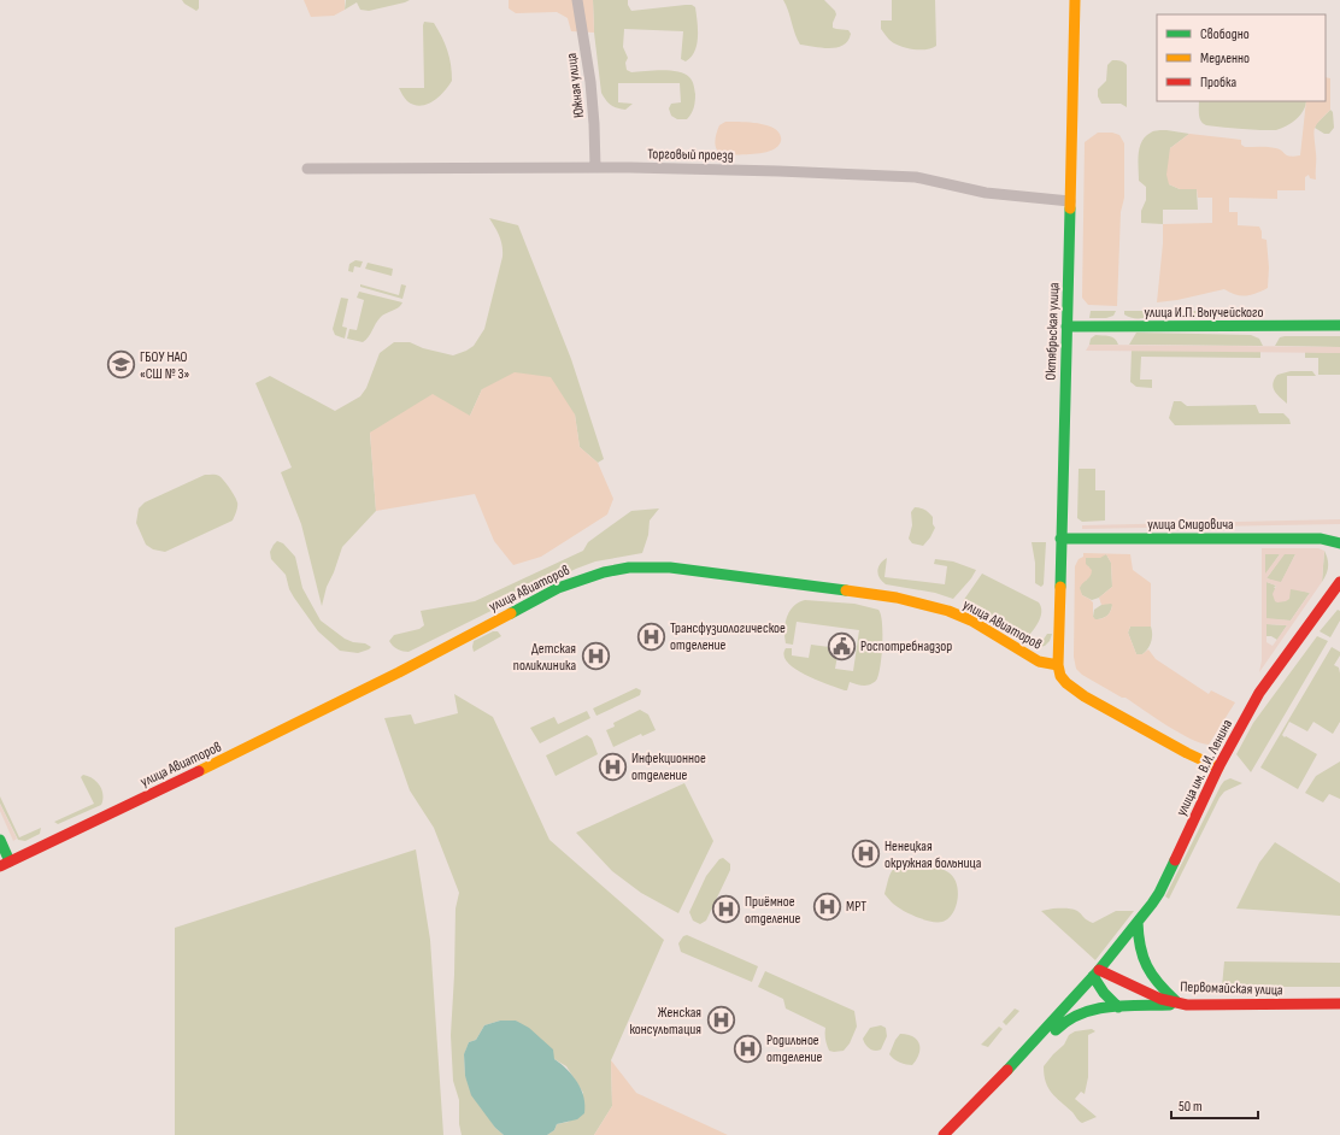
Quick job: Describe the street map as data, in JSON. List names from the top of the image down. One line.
{"streets":{"main road":["улица И.П. Выучейского","Октябрьская улица","улица Смидовича","улица Авиаторов","улица им. В.И. Ленина","Первомайская улица"],"street":["Южная улица","Торговый проезд"]},"crossings":[["Южная улица","Торговый проезд"],["Торговый проезд","Октябрьская улица"],["улица И.П. Выучейского","Октябрьская улица"],["Октябрьская улица","улица Смидовича"],["Октябрьская улица","улица Авиаторов"],["улица им. В.И. Ленина","Первомайская улица"]],"places":{"school or university":["ГБОУ НАО «СШ № 3»"],"hospital":["Трансфузиологическое отделение","Детская поликлиника","Инфекционное отделение","Ненецкая окружная больница","МРТ","Приёмное отделение","Женская консультация","Родильное отделение"],"public building":["Роспотребнадзор"]},"legend":["Свободно","Медленно","Пробка"],"scale_bar":"50 m"}
